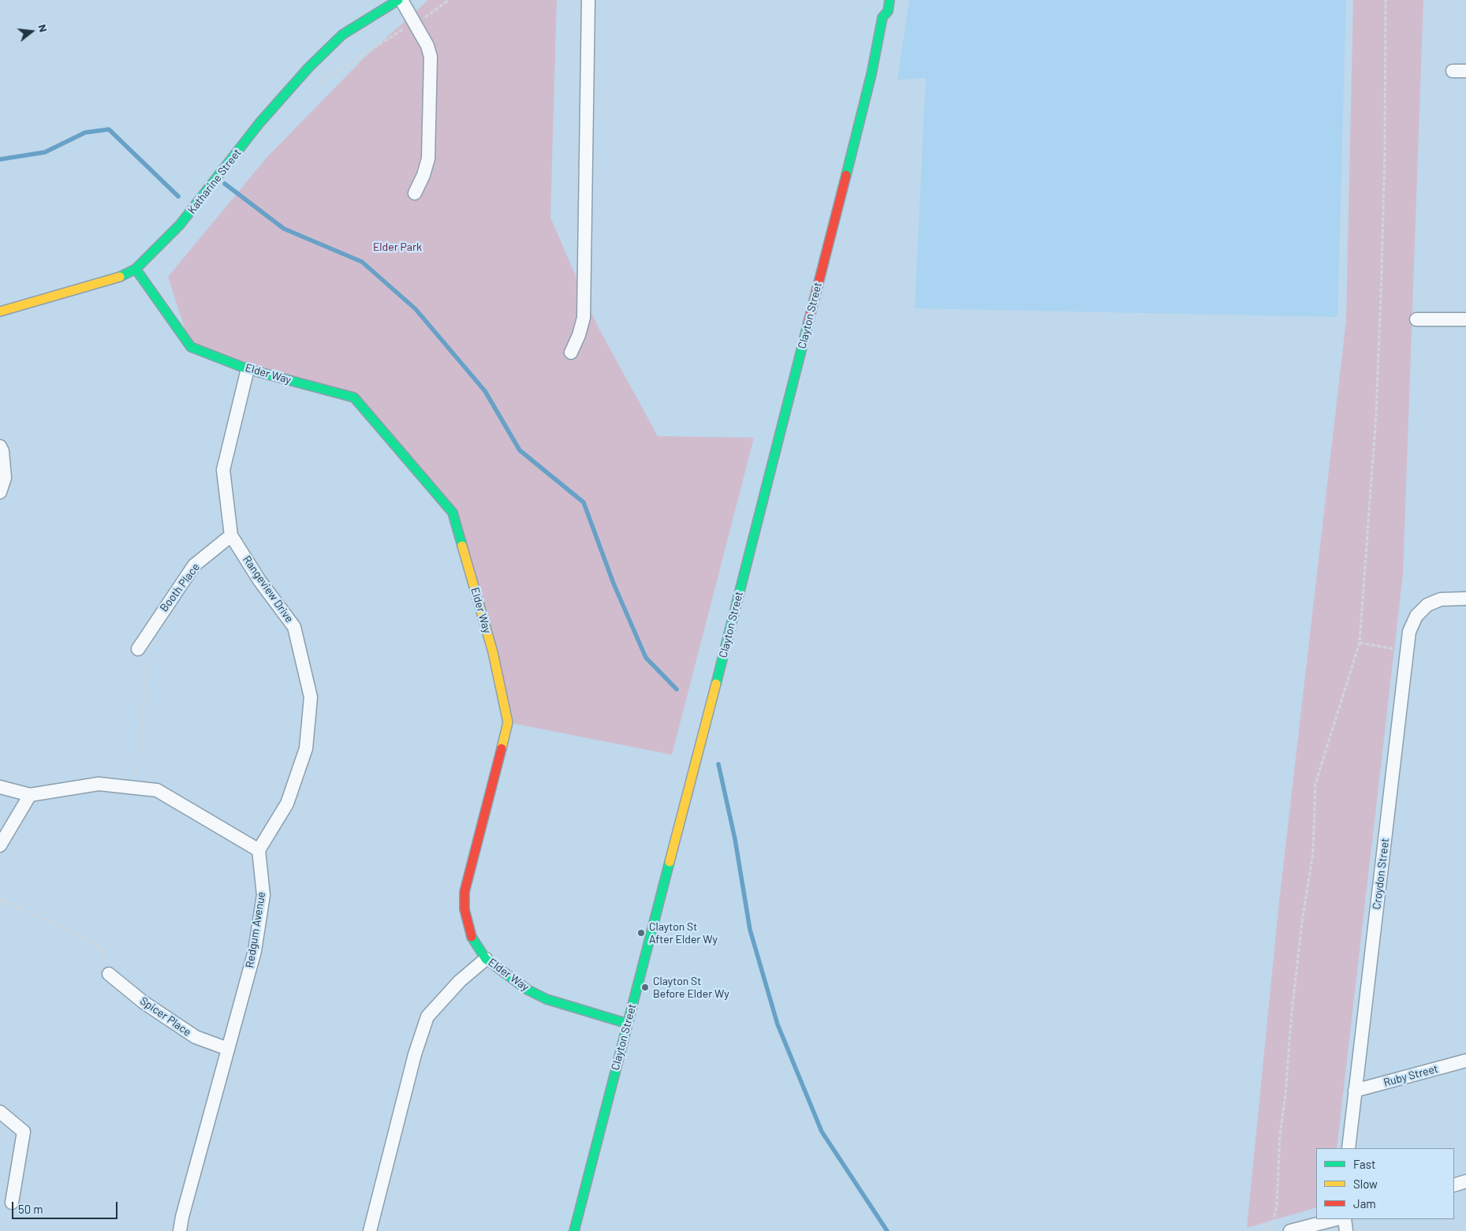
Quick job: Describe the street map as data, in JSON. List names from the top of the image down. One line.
{"streets":{"main road":["Katharine Street","Clayton Street","Elder Way"],"street":["Booth Place","Rangeview Drive","Croydon Street","Redgum Avenue","Spicer Place","Ruby Street"]},"crossings":[["Katharine Street","Elder Way"],["Clayton Street","Elder Way"],["Elder Way","Rangeview Drive"],["Booth Place","Rangeview Drive"],["Rangeview Drive","Redgum Avenue"],["Croydon Street","Ruby Street"],["Redgum Avenue","Spicer Place"]],"parks":["Elder Park"],"places":["Clayton St After Elder Wy","Clayton St Before Elder Wy"],"legend":["Fast","Slow","Jam"],"scale_bar":"50 m","north":"right"}
